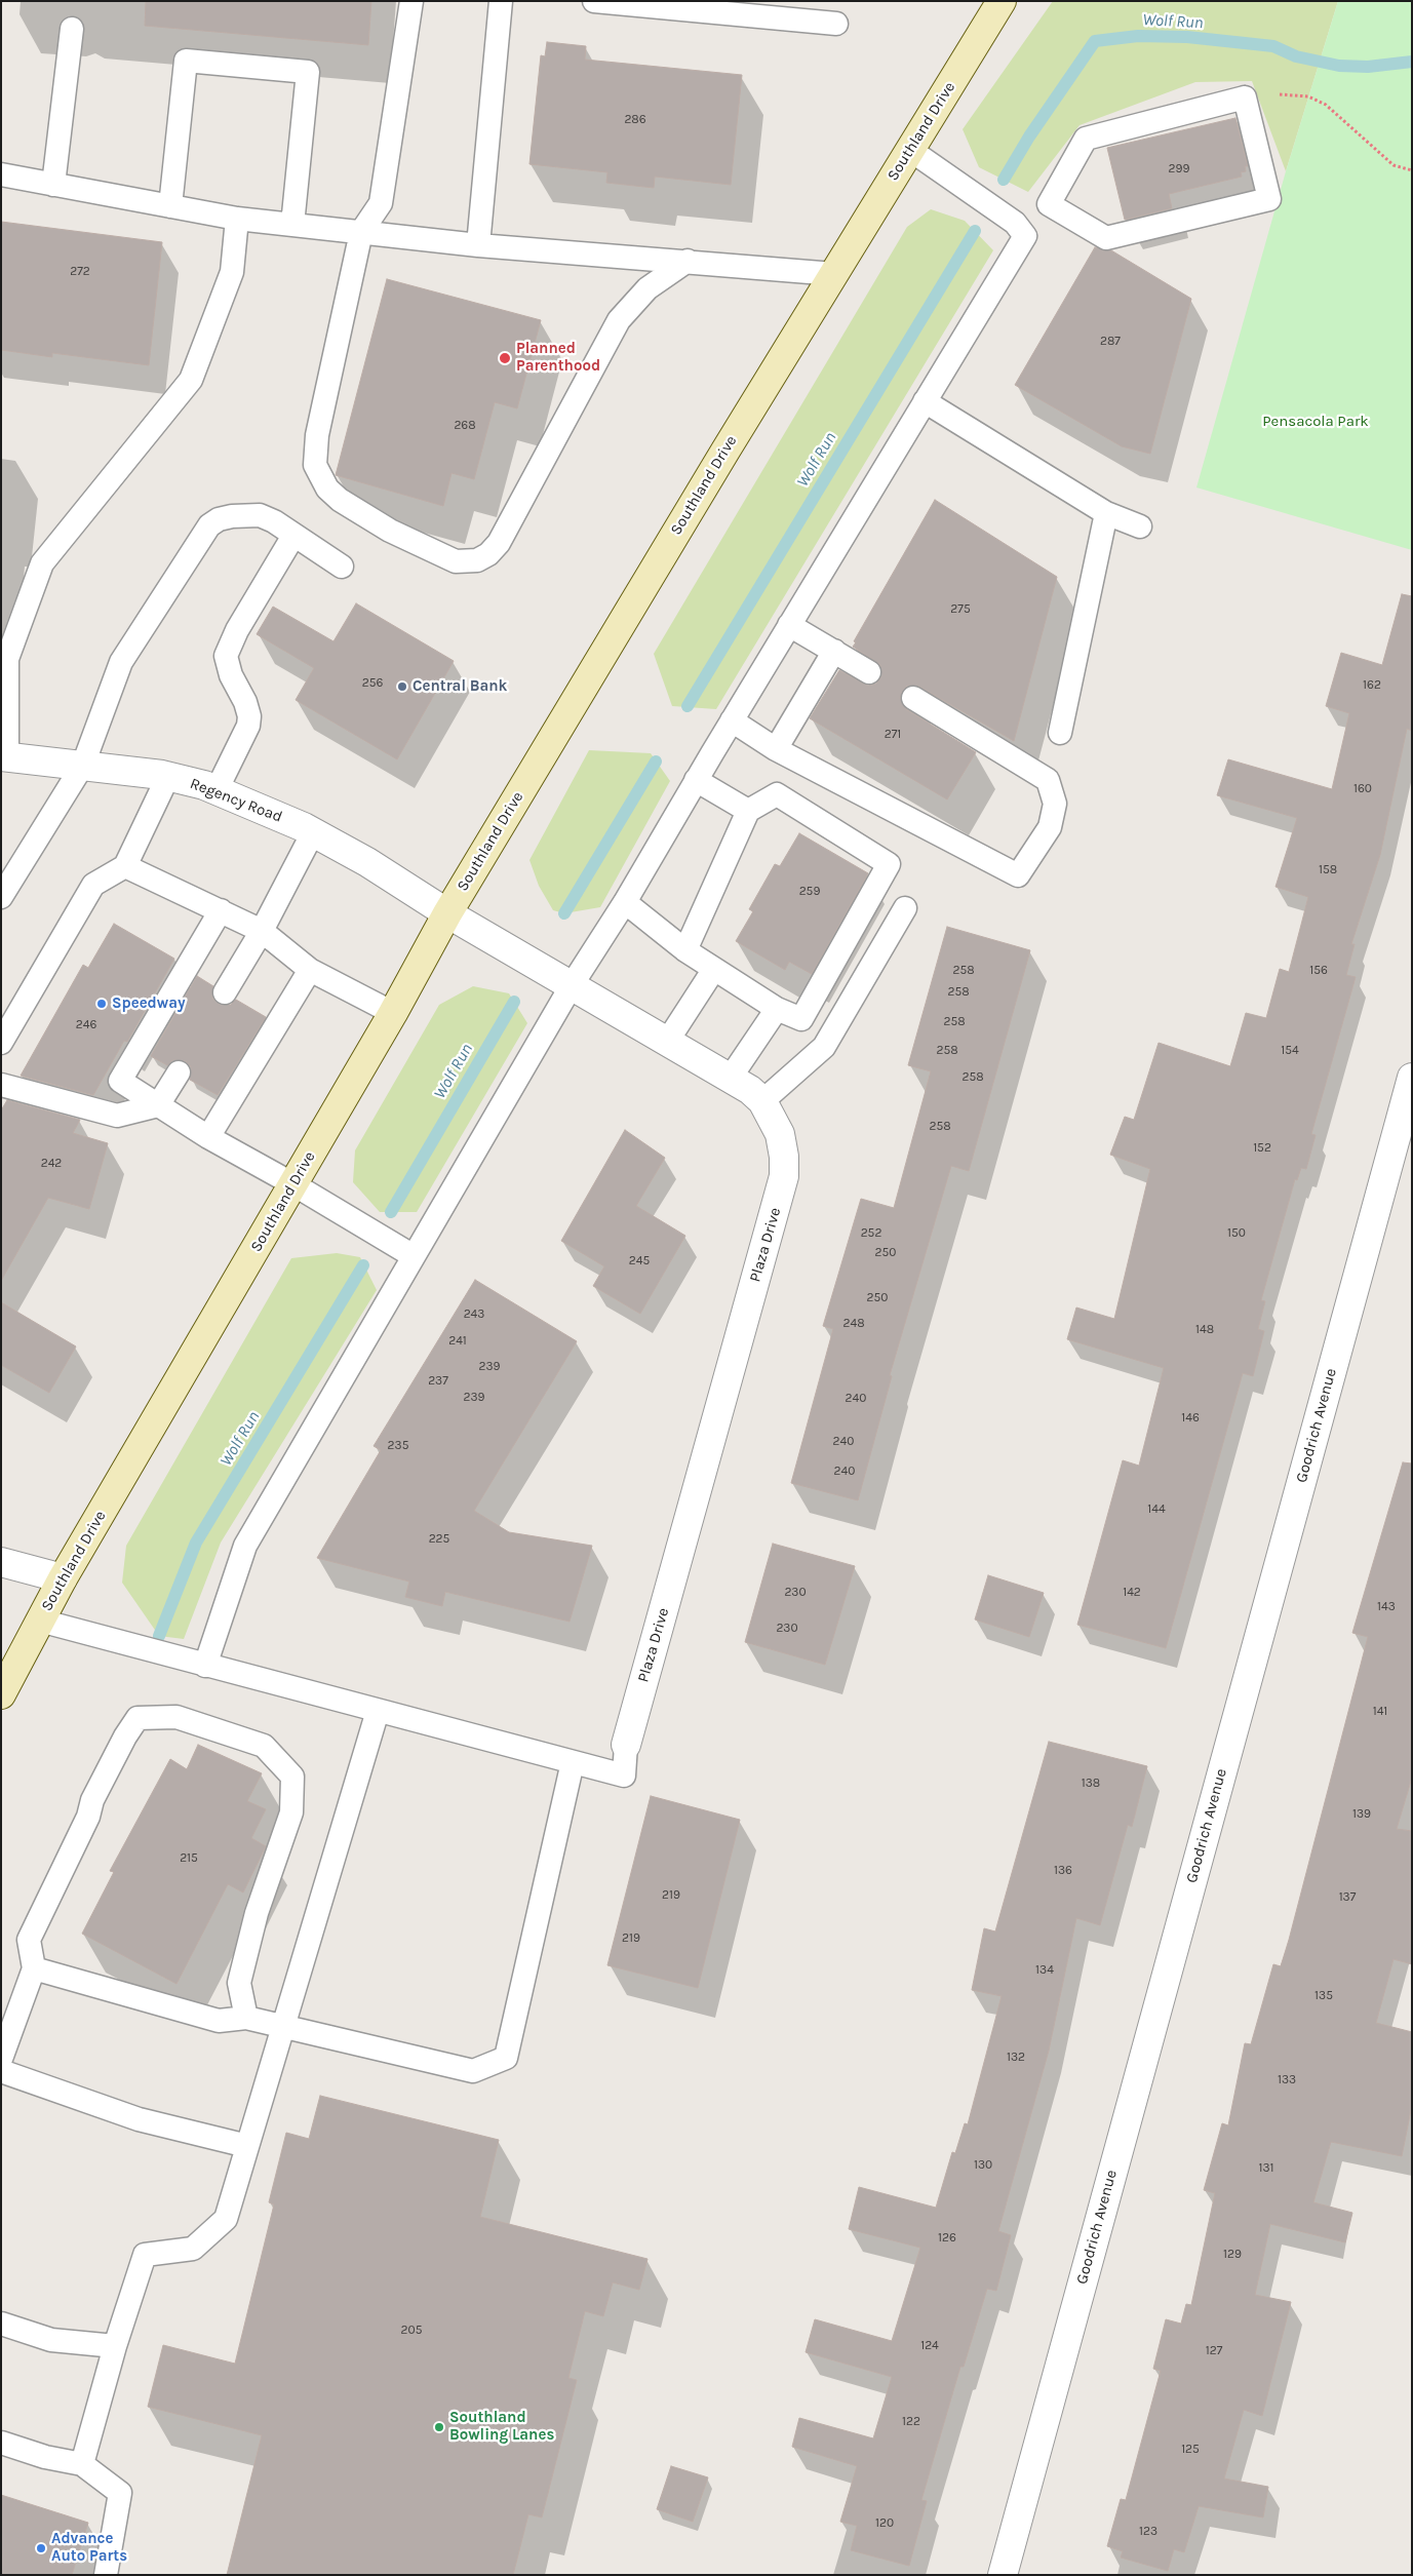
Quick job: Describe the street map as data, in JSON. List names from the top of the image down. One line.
{"streets":{"main road":["Southland Drive"],"street":["Regency Road","Plaza Drive","Goodrich Avenue"]},"crossings":[["Southland Drive","Regency Road"],["Southland Drive","Plaza Drive"],["Regency Road","Plaza Drive"]],"water":["Wolf Run"],"parks":["Pensacola Park"],"places":["Planned Parenthood","Central Bank","Speedway","Southland Bowling Lanes","Advance Auto Parts"],"house_numbers":["286","299","272","287","268","275","256","162","271","160","158","259","258","156","258","258","246","258","154","258","258","152","242","252","150","250","245","250","243","248","148","241","239","237","239","240","146","240","235","240","144","225","230","142","143","230","141","138","139","215","136","219","137","219","134","135","132","133","130","131","126","129","205","124","127","122","125","120","123"]}
